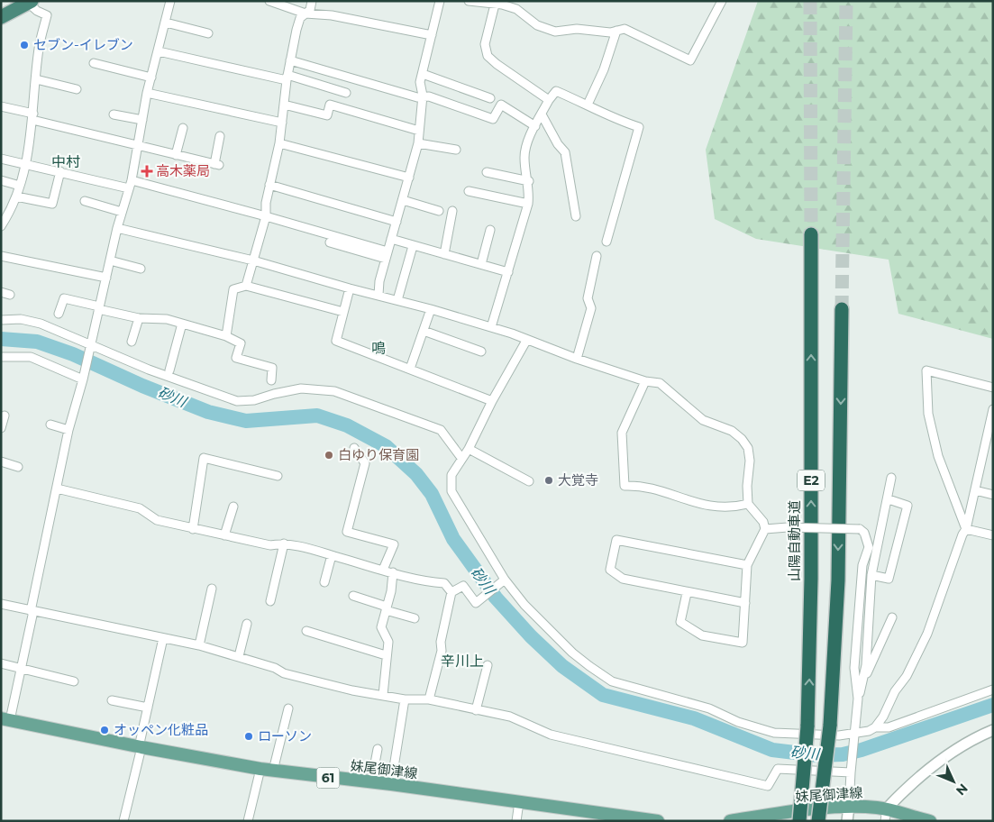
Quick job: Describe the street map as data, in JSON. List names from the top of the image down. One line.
{"streets":{"highway":["E2","山陽自動車道"],"main road":["妹尾御津線","61"]},"districts":["中村","鳴","辛川上"],"water":["砂川"],"places":{"other":["セブン-イレブン","白ゆり保育園","大覚寺","オッペン化粧品","ローソン"],"health":["高木薬局"]},"north":"bottom right"}
